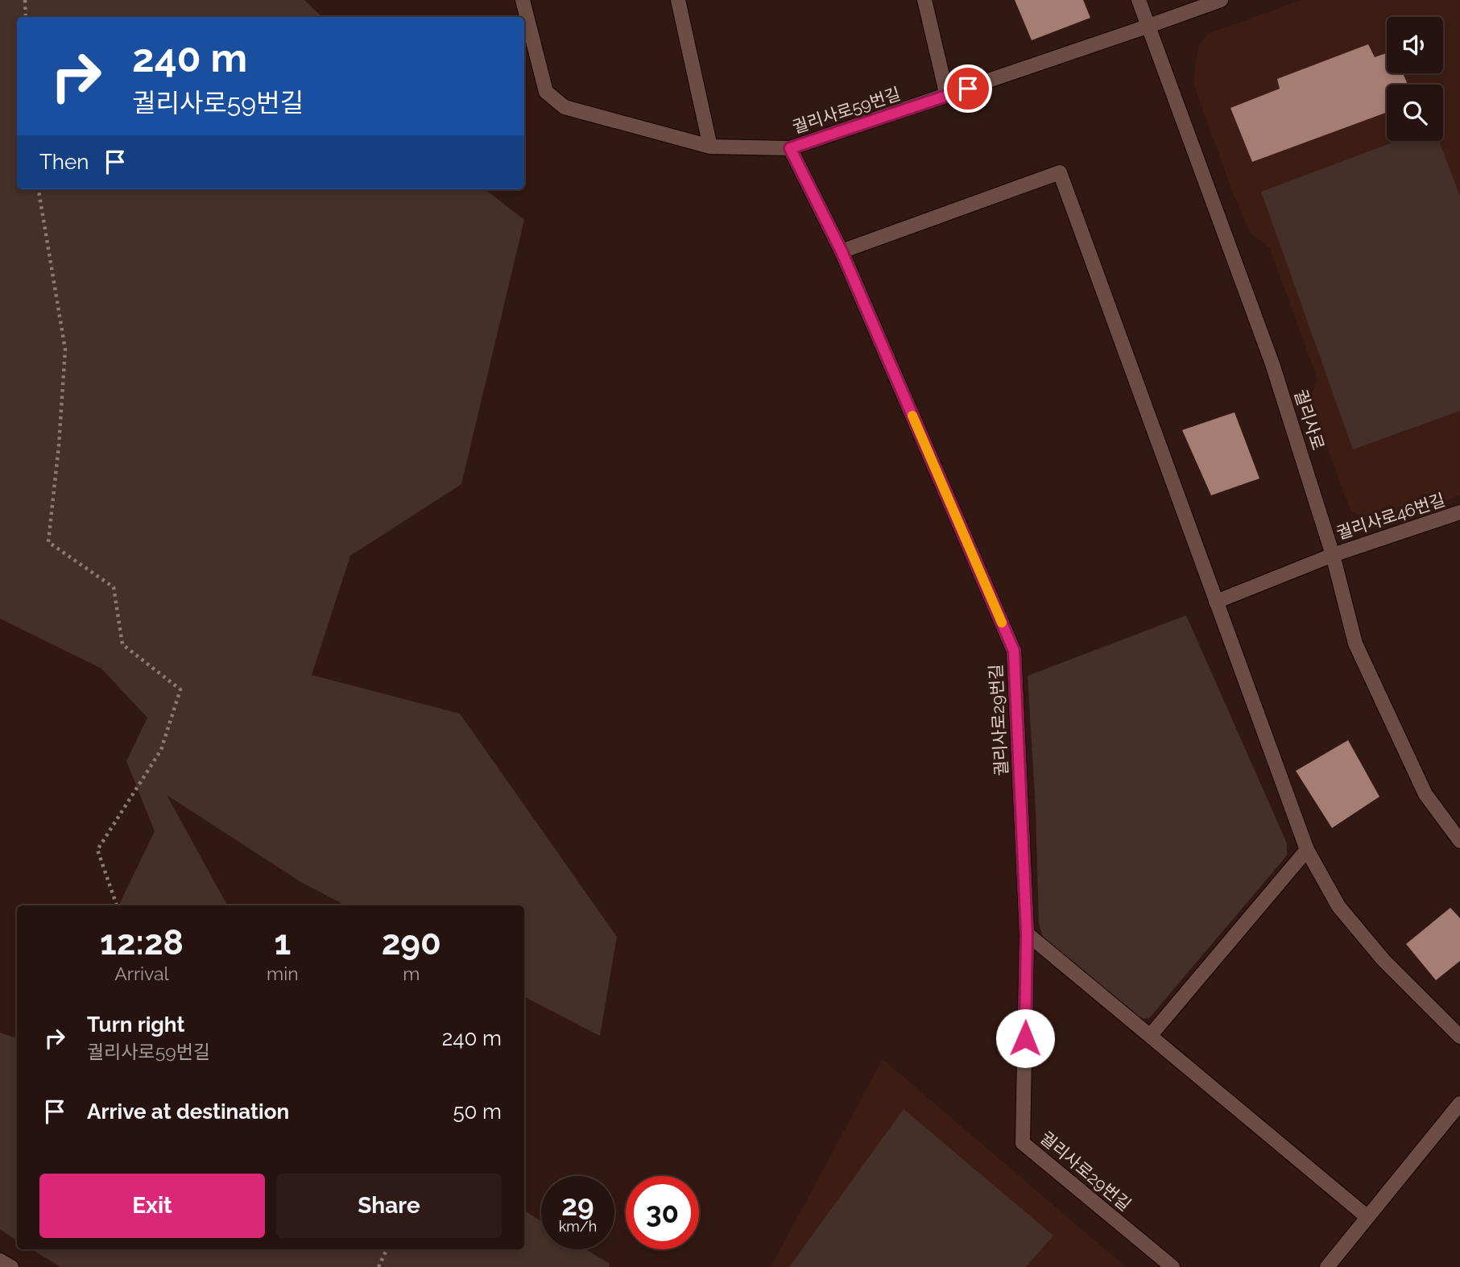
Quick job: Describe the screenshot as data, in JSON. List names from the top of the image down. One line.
{"streets":{"street":["궐리사로59번길","궐리사로","궐리사로46번길","궐리사로29번길"]},"crossings":[["궐리사로59번길","궐리사로"],["궐리사로59번길","궐리사로29번길"],["궐리사로","궐리사로46번길"]],"page":{"turn":["240 m","궐리사로59번길"],"then":"Then","eta":["12:28","Arrival","1","min","290","m"],"list":[{"name":"Turn right","note":"궐리사로59번길","value":"240 m"},{"name":"Arrive at destination","value":"50 m"}],"buttons":["Exit","Share"],"speed":"29 km/h","limit":"30"}}
